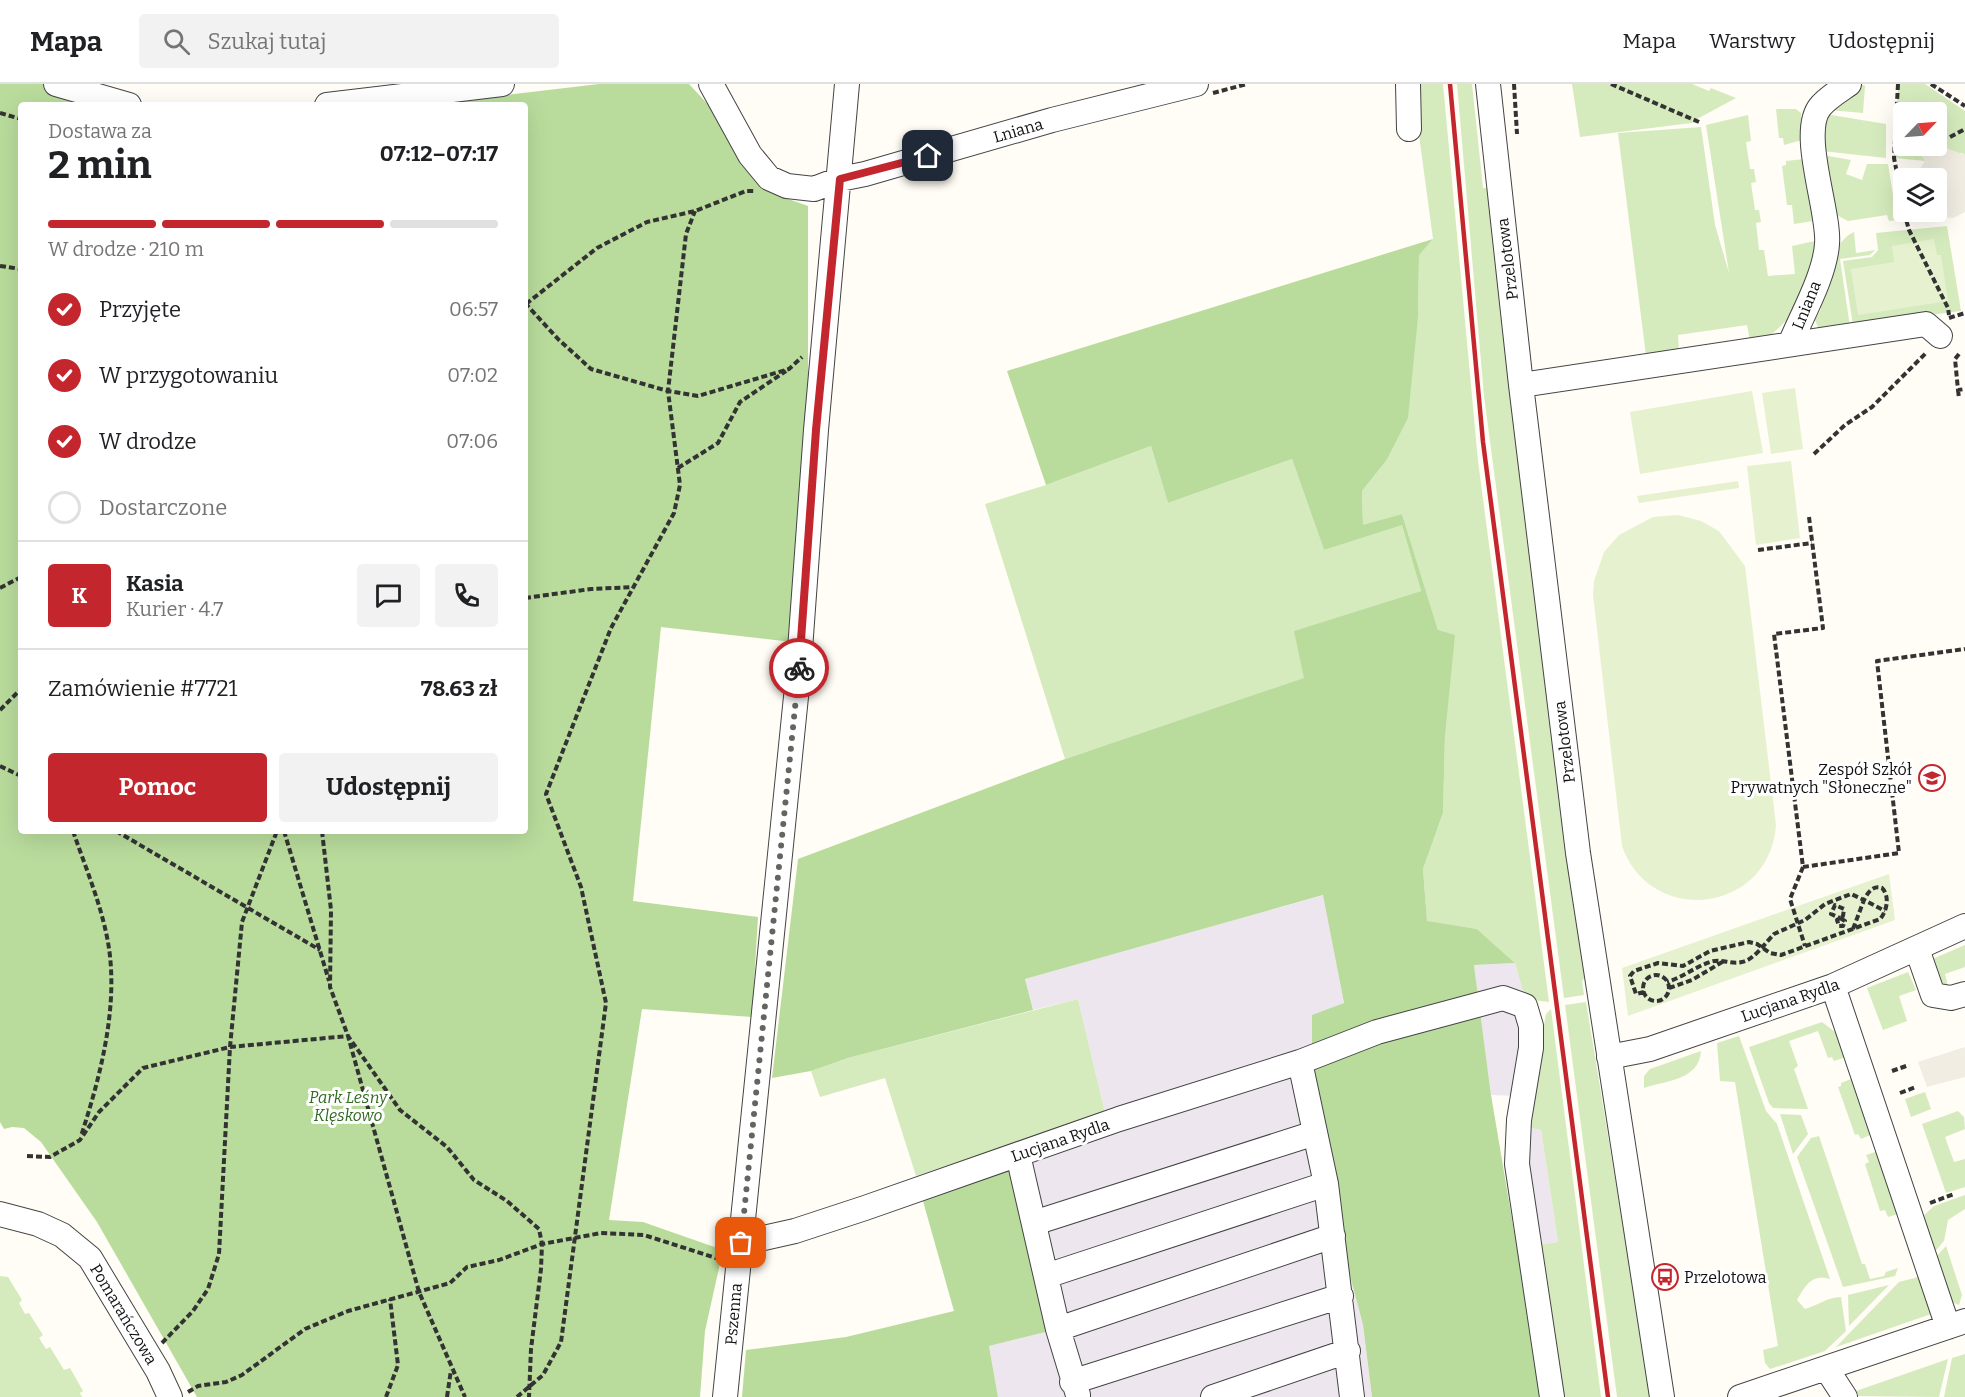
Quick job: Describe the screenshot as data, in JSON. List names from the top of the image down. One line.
{"streets":{"street":["Lniana","Przelotowa","Lucjana Rydla","Pomarańczowa","Pszenna"]},"crossings":[["Lniana","Przelotowa"],["Lniana","Pszenna"],["Przelotowa","Lucjana Rydla"],["Lucjana Rydla","Pszenna"]],"parks":["Park Leśny Klęskowo"],"places":{"school or university":["Zespół Szkół Prywatnych \"Słoneczne\""],"bus stop":["Przelotowa"]},"north":"top right","page":{"header":"Mapa","search":"Szukaj tutaj","nav":["Mapa","Warstwy","Udostępnij"],"heading":["2 min","Dostawa za","07:12–07:17"],"panel":["Kasia","Kurier · 4.7","Zamówienie #7721","78.63 zł"],"bar":"W drodze · 210 m","list":[["Przyjęte","06:57"],["W przygotowaniu","07:02"],["W drodze","07:06"],"Dostarczone"],"round":"K","buttons":["Pomoc","Udostępnij"]}}
